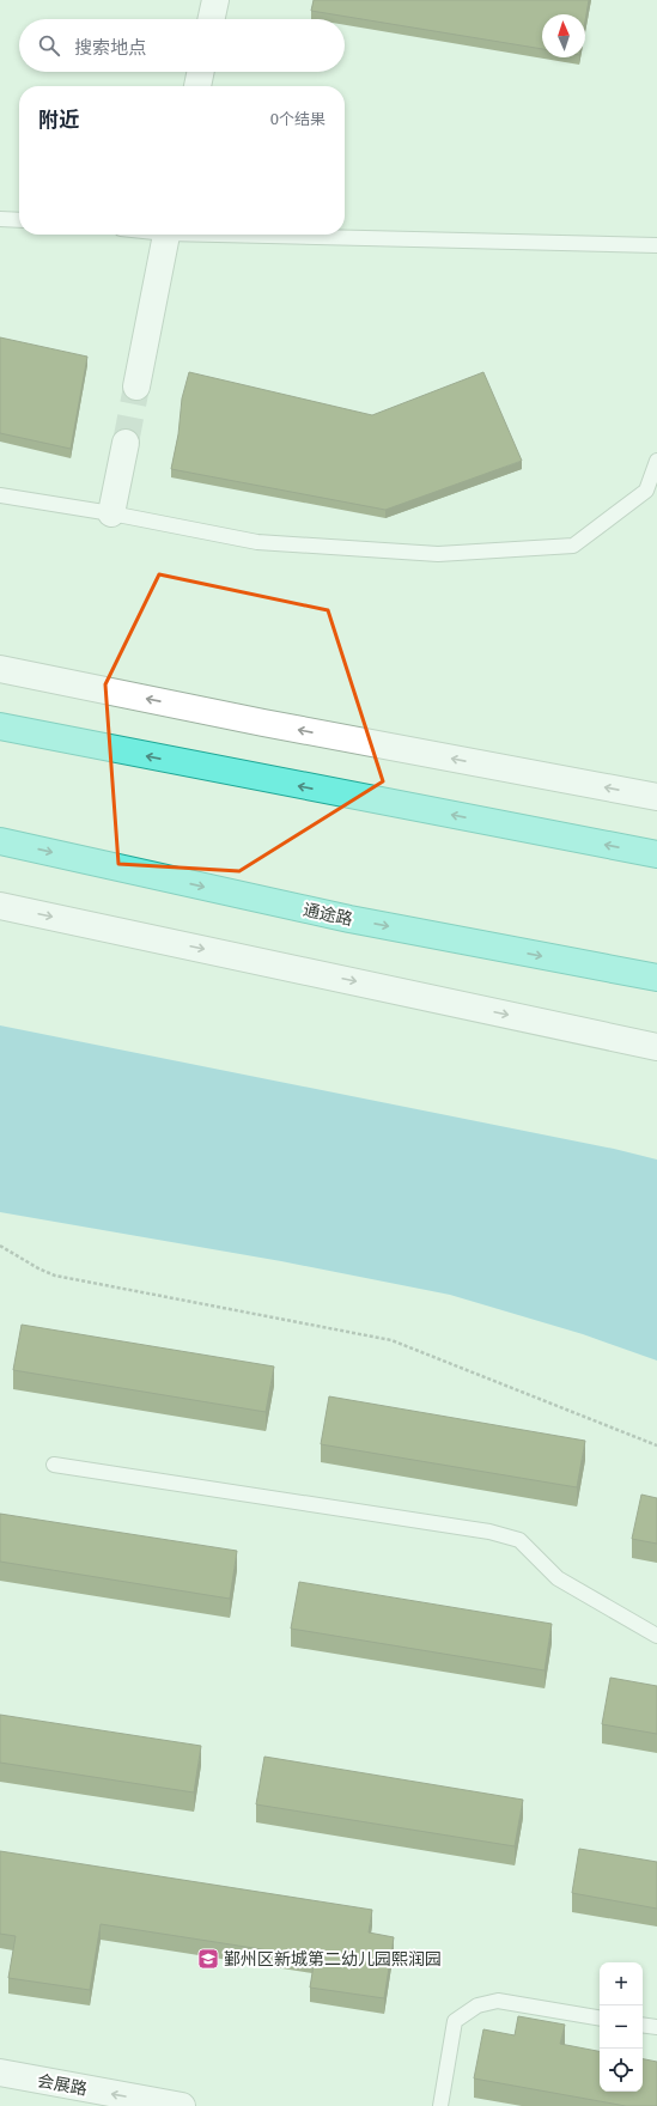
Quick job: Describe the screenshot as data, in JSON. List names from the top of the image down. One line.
{"streets":{"main road":["通途路","会展路"]},"one_way":["会展路"],"places":{"school or university":["鄞州区新城第二幼儿园熙润园"]},"north":"top","page":{"search":"搜索地点","heading":["附近","0个结果"],"map_buttons":["+","−"]}}
